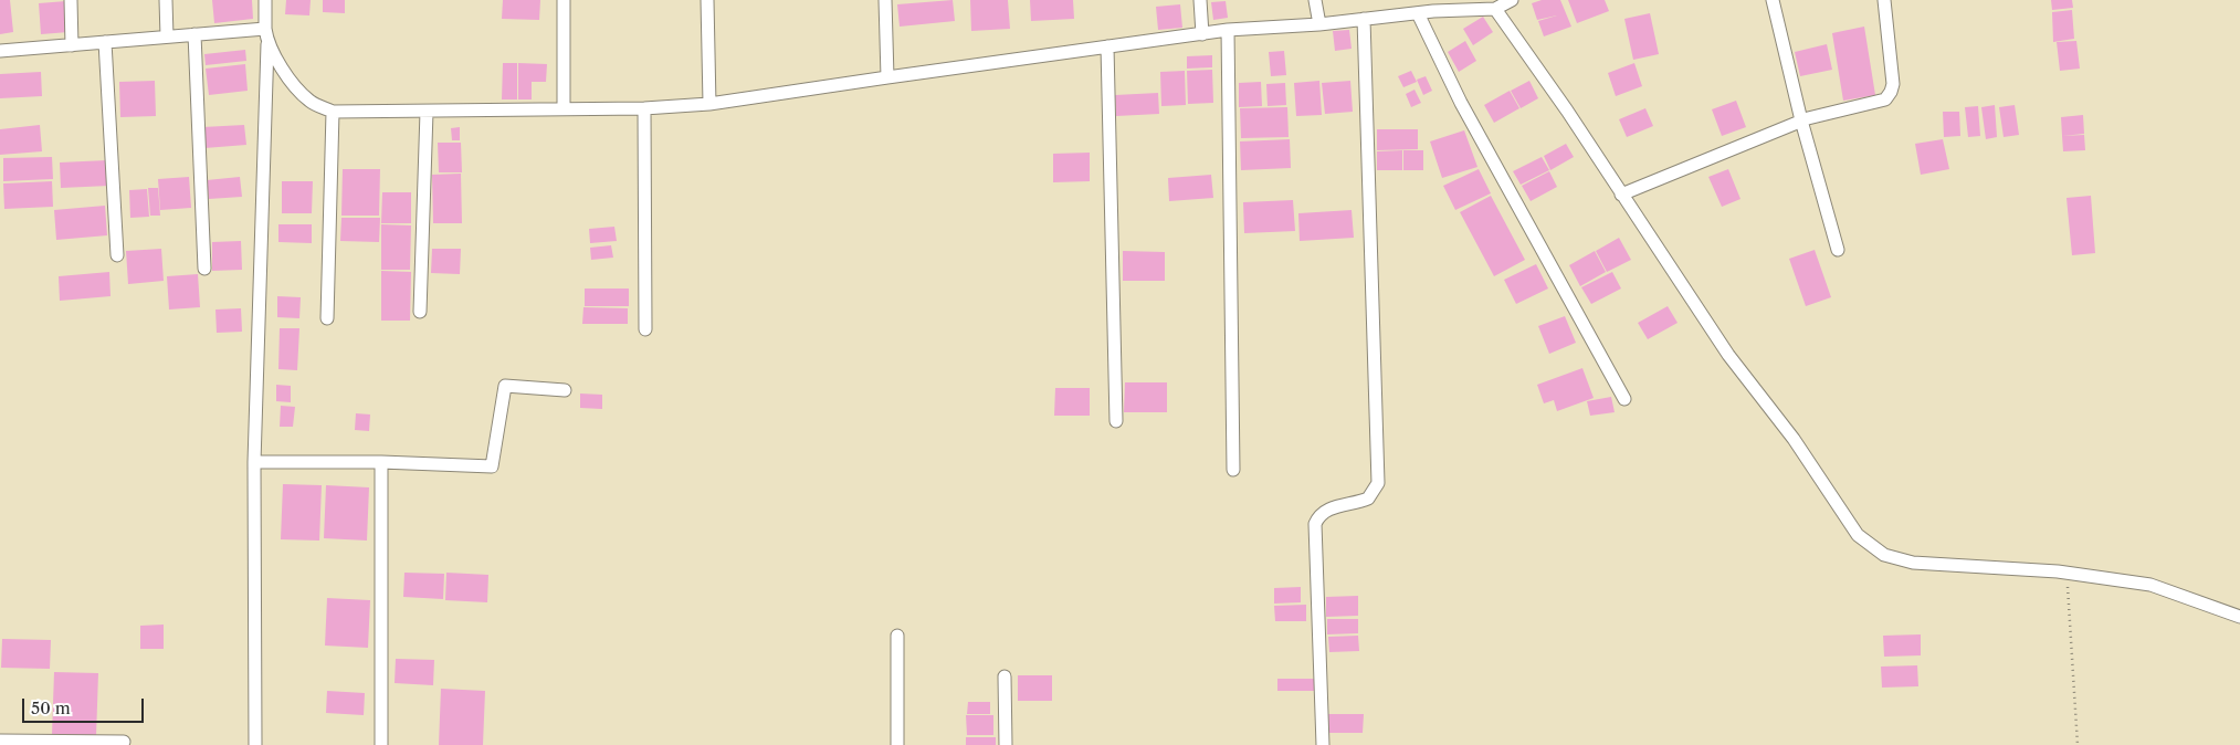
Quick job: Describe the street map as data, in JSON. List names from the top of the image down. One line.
{"scale_bar":"50 m"}
